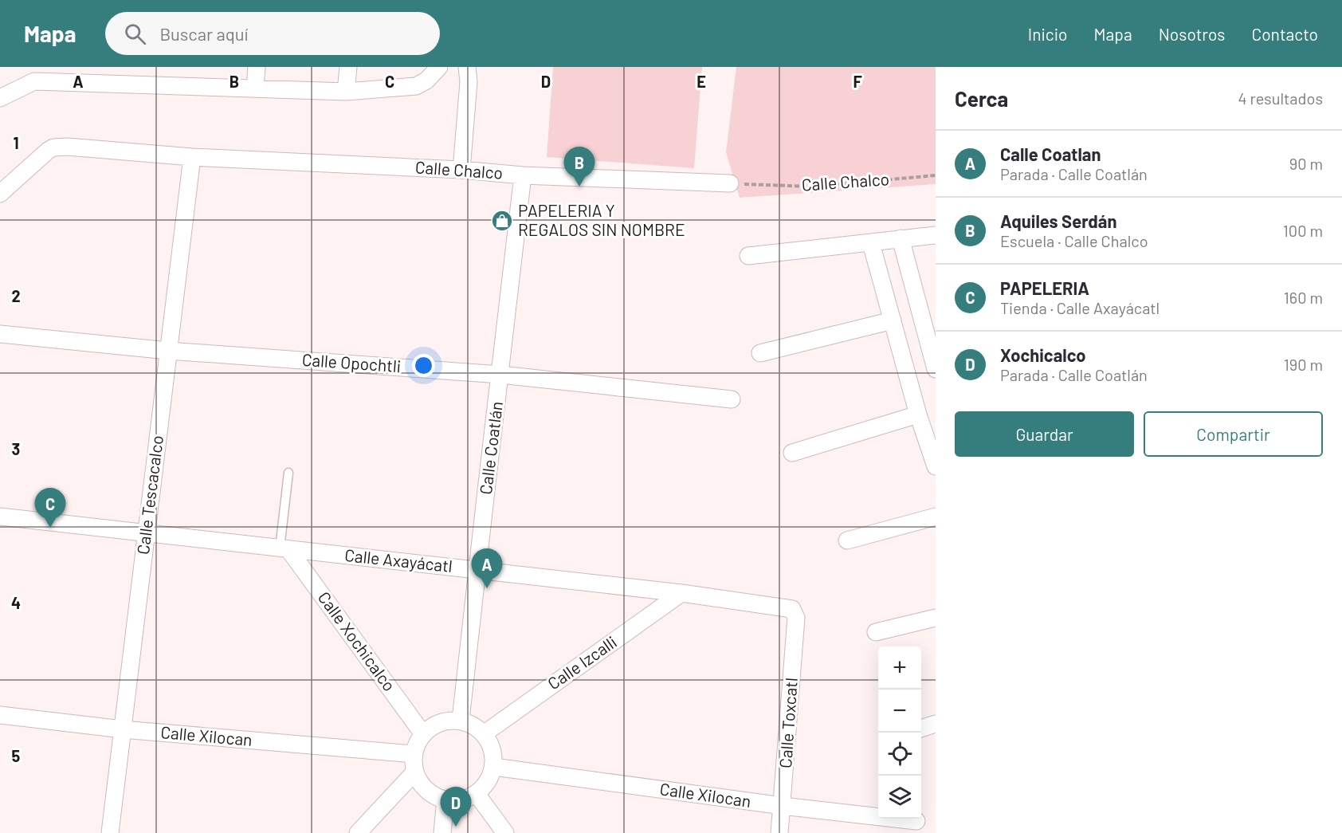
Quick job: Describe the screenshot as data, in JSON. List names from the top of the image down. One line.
{"streets":{"street":["Calle Chalco","Calle Opochtli","Calle Coatlán","Calle Tescacalco","Calle Axayácatl","Calle Xochicalco","Calle Izcalli","Calle Toxcatl","Calle Xilocan"]},"crossings":[["Calle Chalco","Calle Coatlán"],["Calle Chalco","Calle Tescacalco"],["Calle Opochtli","Calle Coatlán"],["Calle Opochtli","Calle Tescacalco"],["Calle Coatlán","Calle Axayácatl"],["Calle Coatlán","Calle Xochicalco"],["Calle Coatlán","Calle Izcalli"],["Calle Coatlán","Calle Xilocan"],["Calle Tescacalco","Calle Axayácatl"],["Calle Tescacalco","Calle Xilocan"],["Calle Axayácatl","Calle Xochicalco"],["Calle Axayácatl","Calle Izcalli"],["Calle Axayácatl","Calle Toxcatl"],["Calle Xochicalco","Calle Izcalli"],["Calle Xochicalco","Calle Xilocan"],["Calle Izcalli","Calle Xilocan"],["Calle Toxcatl","Calle Xilocan"]],"places":{"shop":["PAPELERIA Y REGALOS SIN NOMBRE"]},"page":{"header":"Mapa","search":"Buscar aquí","nav":["Inicio","Mapa","Nosotros","Contacto"],"heading":["Cerca","4 resultados"],"list":[{"mark":"A","name":"Calle Coatlan","note":"Parada · Calle Coatlán","value":"90 m"},{"mark":"B","name":"Aquiles Serdán","note":"Escuela · Calle Chalco","value":"100 m"},{"mark":"C","name":"PAPELERIA","note":"Tienda · Calle Axayácatl","value":"160 m"},{"mark":"D","name":"Xochicalco","note":"Parada · Calle Coatlán","value":"190 m"}],"pins":["B","C","A","D"],"buttons":["Guardar","Compartir"],"map_buttons":["+","−"]},"grid":{"columns":["A","B","C","D","E","F"],"rows":["1","2","3","4","5"]}}
